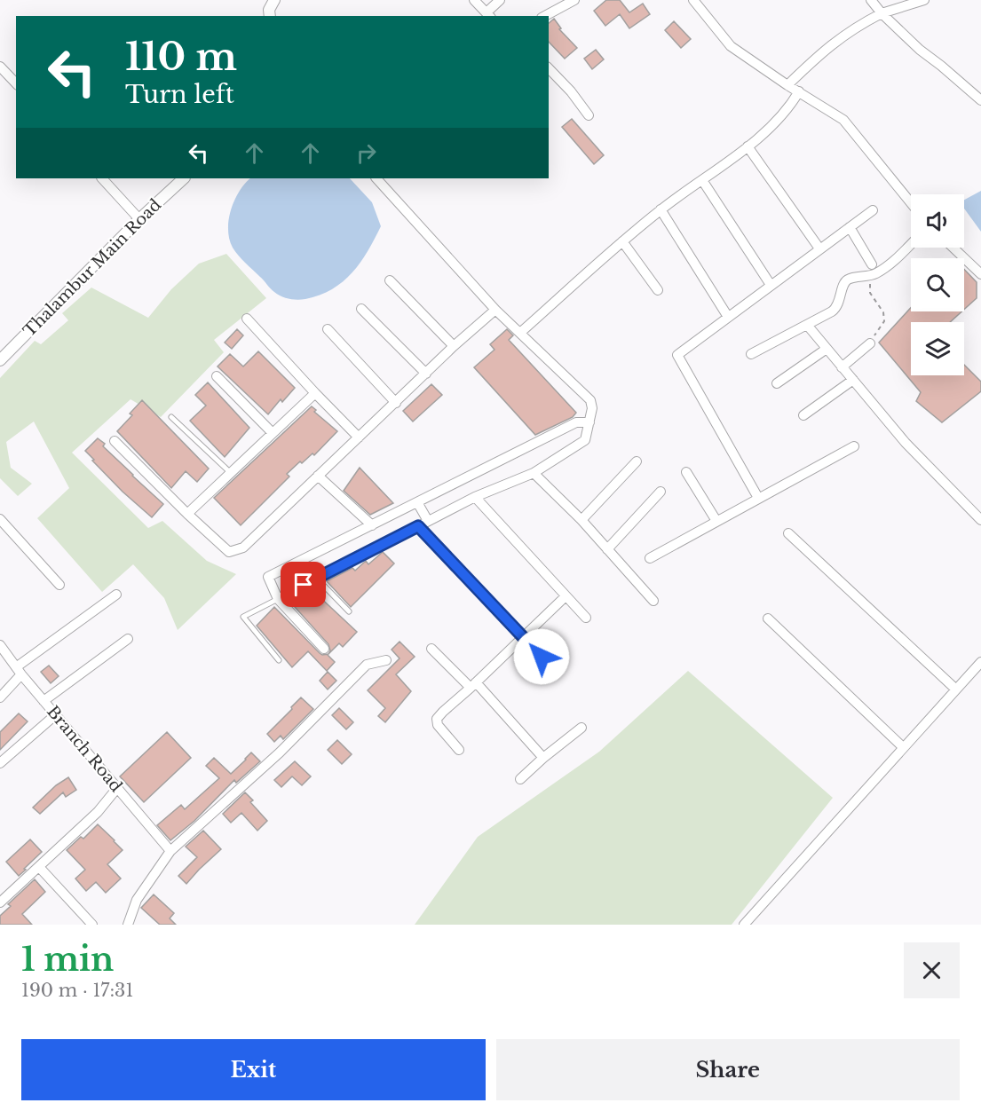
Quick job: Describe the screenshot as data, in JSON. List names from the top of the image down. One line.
{"streets":{"street":["Thalambur Main Road","Branch Road"]},"page":{"turn":["110 m","Turn left"],"heading":["1 min","190 m · 17:31"],"buttons":["Exit","Share"]}}
